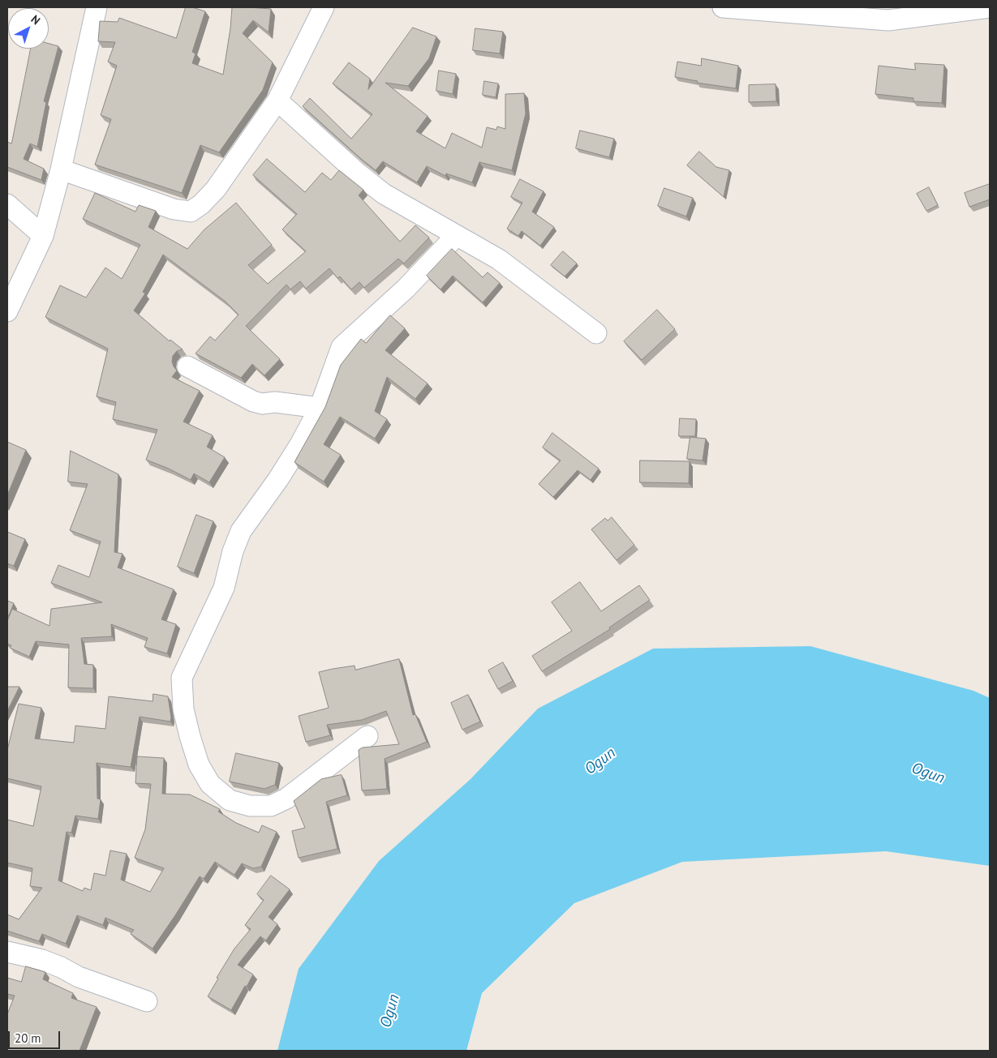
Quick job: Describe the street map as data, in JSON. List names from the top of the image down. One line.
{"water":["Ogun"],"scale_bar":"20 m","north":"top right"}
